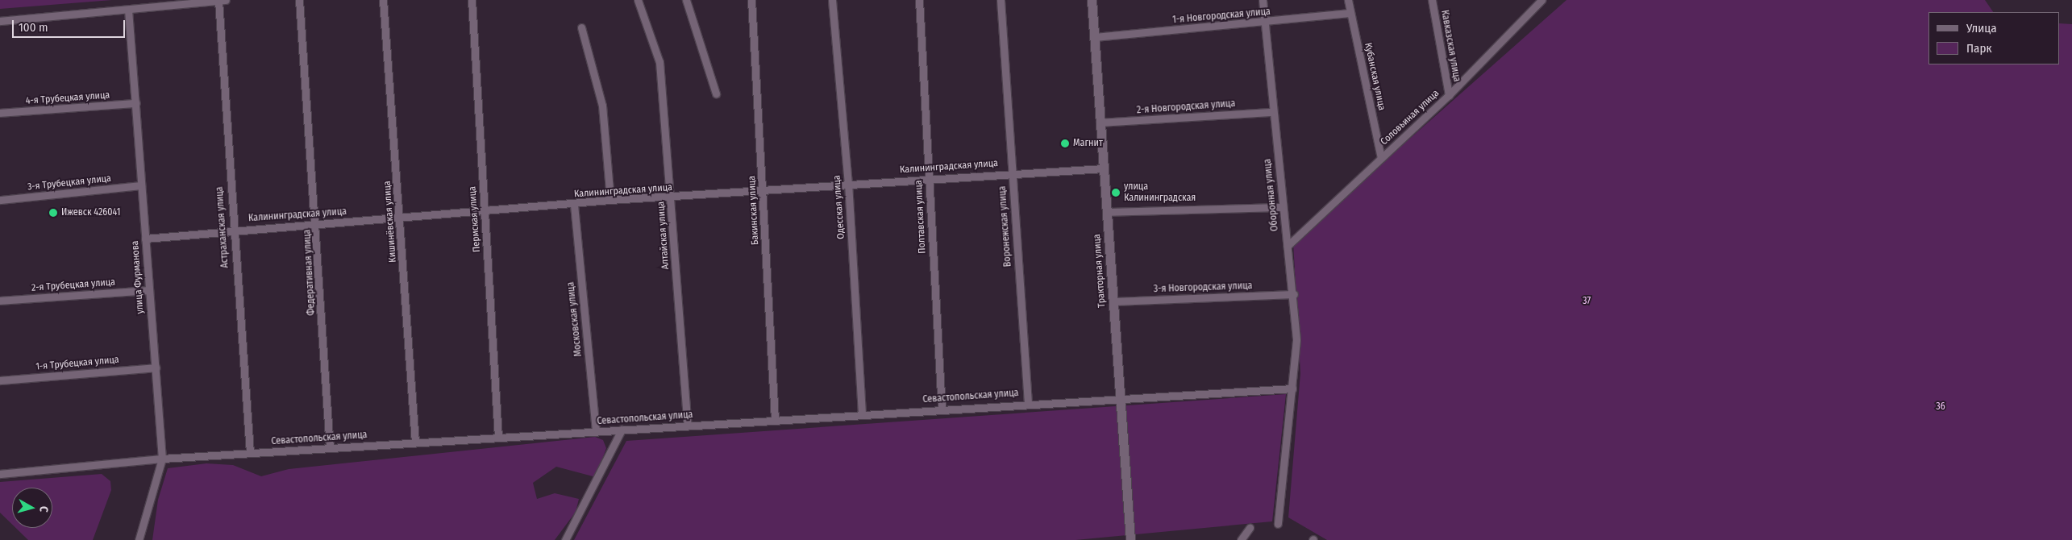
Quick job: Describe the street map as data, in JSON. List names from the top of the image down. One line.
{"streets":{"street":["1-я Новгородская улица","Кавказская улица","Кубанская улица","4-я Трубецкая улица","2-я Новгородская улица","Соловьиная улица","Калининградская улица","3-я Трубецкая улица","Оборонная улица","Одесская улица","Бакинская улица","Полтавская улица","Пермская улица","Кишинёвская улица","Воронежская улица","Астраханская улица","Алтайская улица","Тракторная улица","Федеративная улица","улица Фурманова","2-я Трубецкая улица","3-я Новгородская улица","Московская улица","1-я Трубецкая улица","Севастопольская улица"]},"crossings":[["1-я Новгородская улица","Кубанская улица"],["1-я Новгородская улица","Оборонная улица"],["1-я Новгородская улица","Тракторная улица"],["Кавказская улица","Соловьиная улица"],["Кубанская улица","Соловьиная улица"],["4-я Трубецкая улица","улица Фурманова"],["2-я Новгородская улица","Оборонная улица"],["2-я Новгородская улица","Тракторная улица"],["Соловьиная улица","Оборонная улица"],["Калининградская улица","Одесская улица"],["Калининградская улица","Бакинская улица"],["Калининградская улица","Полтавская улица"],["Калининградская улица","Пермская улица"],["Калининградская улица","Кишинёвская улица"],["Калининградская улица","Воронежская улица"],["Калининградская улица","Астраханская улица"],["Калининградская улица","Алтайская улица"],["Калининградская улица","Тракторная улица"],["Калининградская улица","Федеративная улица"],["Калининградская улица","улица Фурманова"],["Калининградская улица","Московская улица"],["3-я Трубецкая улица","улица Фурманова"],["Оборонная улица","3-я Новгородская улица"],["Оборонная улица","Севастопольская улица"],["Одесская улица","Севастопольская улица"],["Бакинская улица","Севастопольская улица"],["Полтавская улица","Севастопольская улица"],["Пермская улица","Севастопольская улица"],["Кишинёвская улица","Севастопольская улица"],["Воронежская улица","Севастопольская улица"],["Астраханская улица","Севастопольская улица"],["Алтайская улица","Севастопольская улица"],["Тракторная улица","3-я Новгородская улица"],["Тракторная улица","Севастопольская улица"],["Федеративная улица","Севастопольская улица"],["улица Фурманова","2-я Трубецкая улица"],["улица Фурманова","1-я Трубецкая улица"],["улица Фурманова","Севастопольская улица"],["Московская улица","Севастопольская улица"]],"parks":["37","36"],"places":["Магнит","улица Калининградская","Ижевск 426041"],"legend":["Улица","Парк"],"scale_bar":"100 m","north":"right"}
